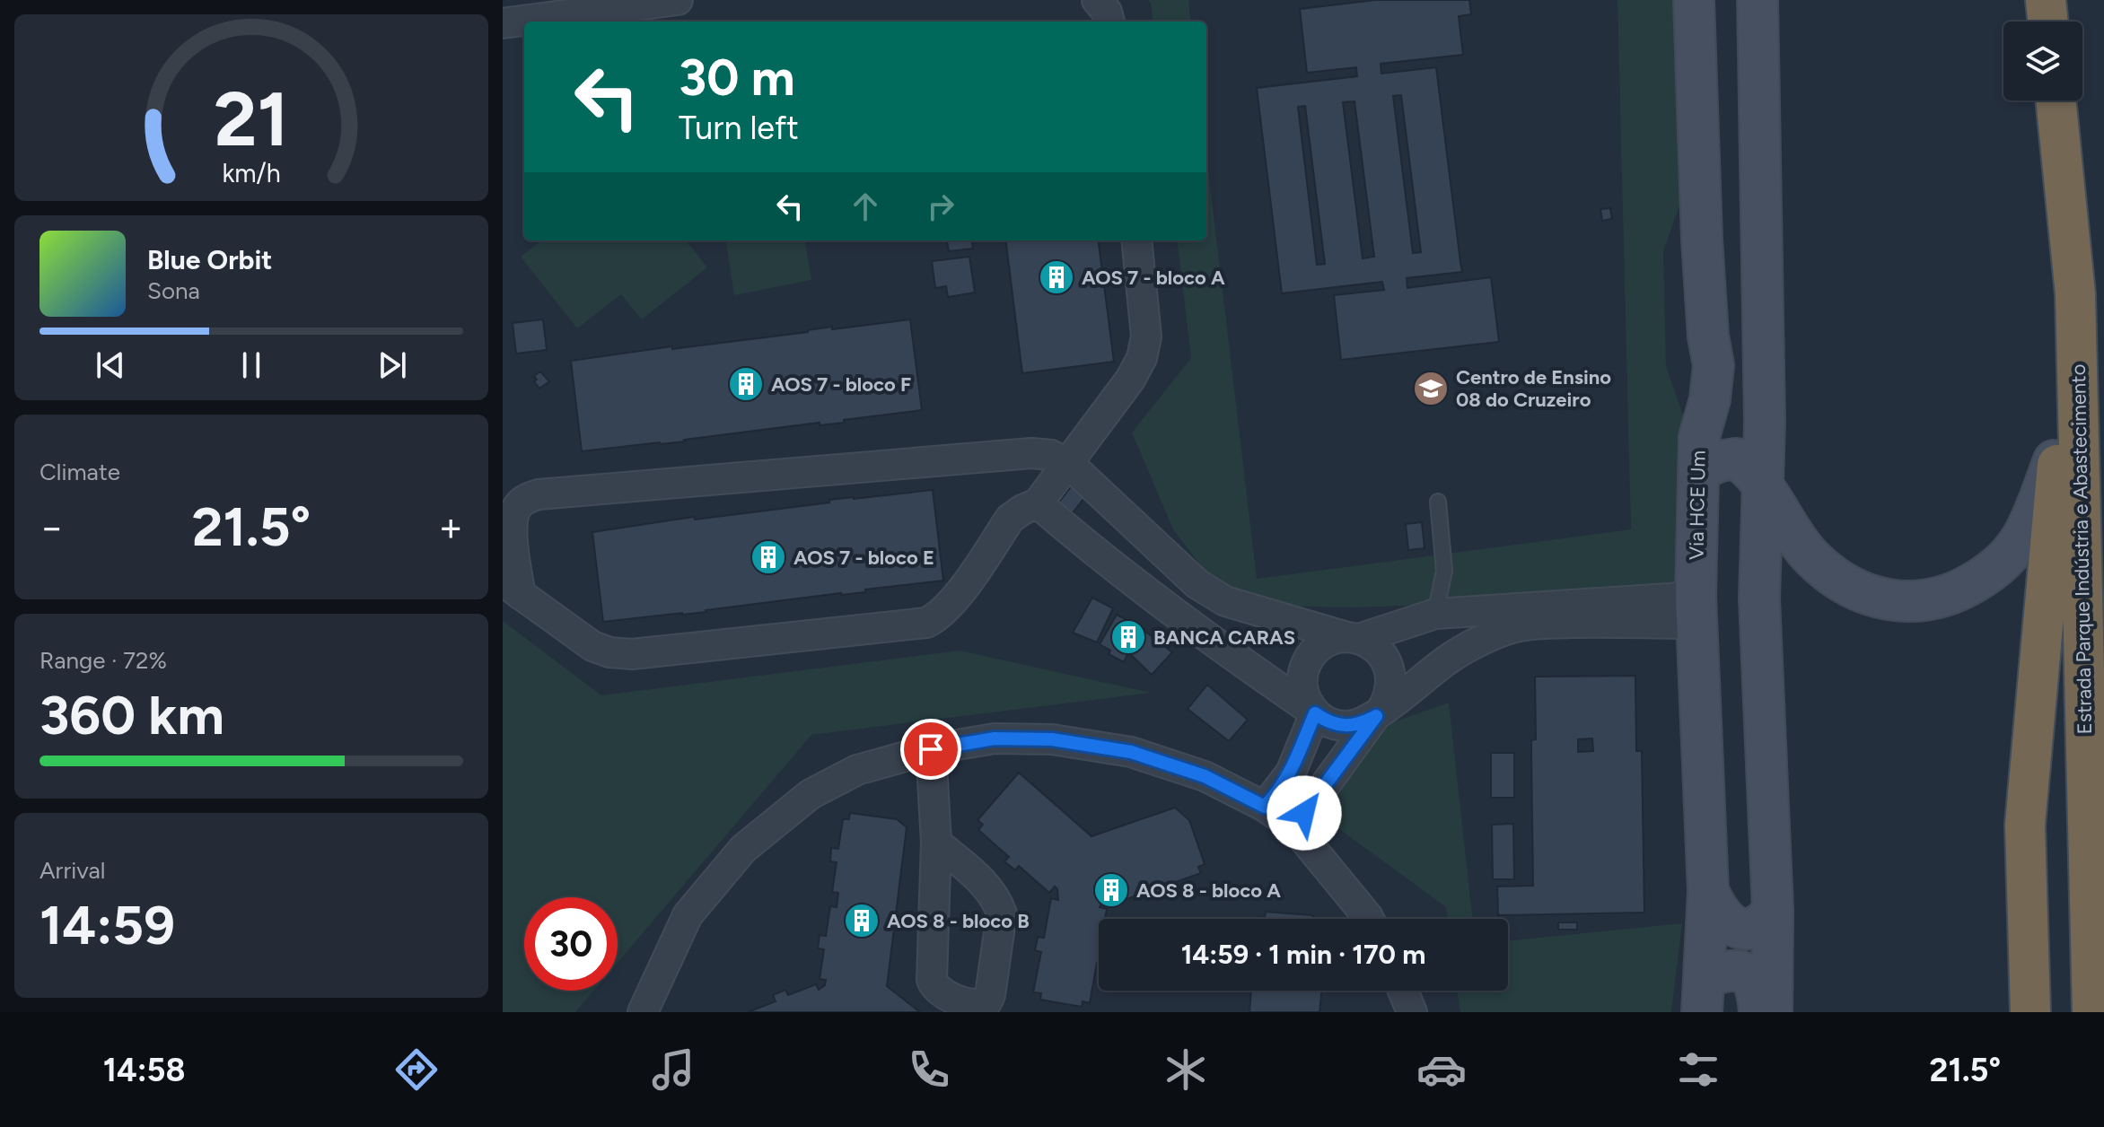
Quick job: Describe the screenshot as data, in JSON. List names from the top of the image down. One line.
{"streets":{"highway":["Estrada Parque Indústria e Abastecimento"],"main road":["Via HCE Um"]},"places":{"building":["AOS 7 - bloco A","AOS 7 - bloco F","AOS 7 - bloco E","BANCA CARAS","AOS 8 - bloco A","AOS 8 - bloco B"],"school or university":["Centro de Ensino 08 do Cruzeiro"]},"page":{"turn":["30 m","Turn left"],"song":["Blue Orbit","Sona"],"tile":["Climate",["Range · 72%","360 km"],["Arrival","14:59"]],"heat":["−","21.5°","+"],"limit":"30","trip":"14:59 · 1 min · 170 m","tabs":["14:58","21.5°"],"gauge":["21","km/h"]}}
